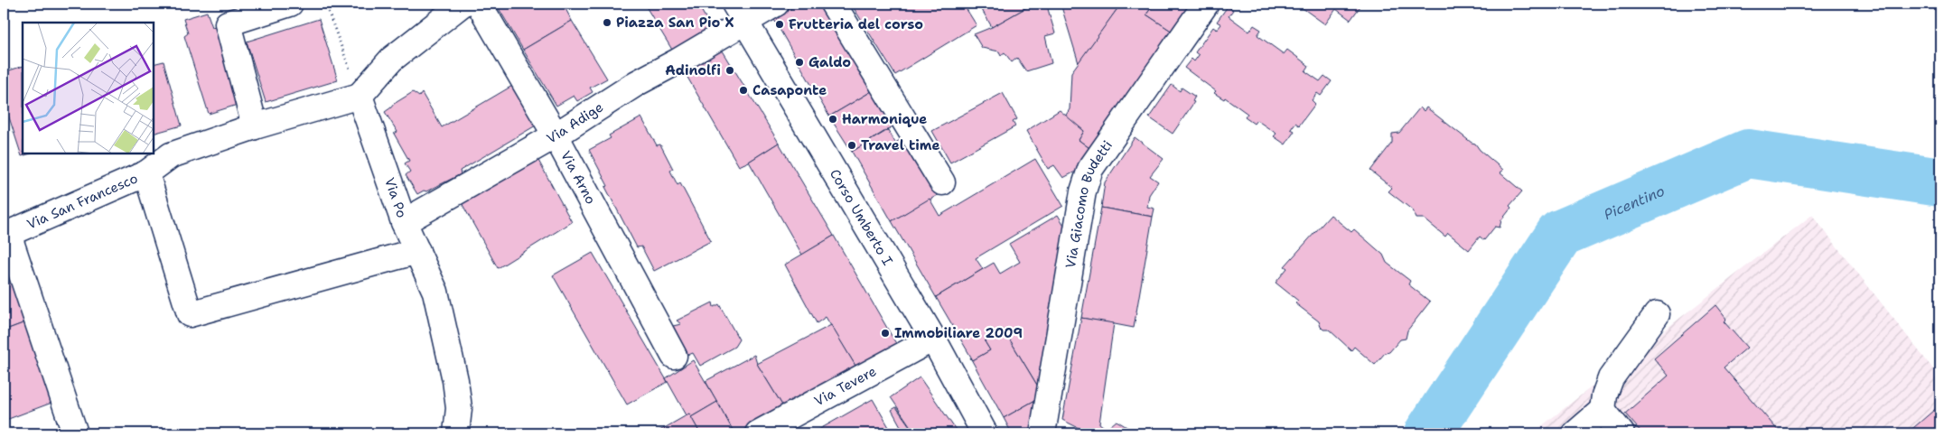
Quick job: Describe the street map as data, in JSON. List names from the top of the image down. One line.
{"streets":{"street":["Via Adige","Via Arno","Via Po","Via San Francesco","Via Giacomo Budetti","Corso Umberto I","Via Tevere"]},"crossings":[["Via Adige","Via Arno"],["Via Adige","Via Po"],["Via Adige","Corso Umberto I"],["Via Po","Via San Francesco"],["Corso Umberto I","Via Tevere"]],"water":["Picentino"],"places":["Piazza San Pio X","Frutteria del corso","Galdo","Adinolfi","Casaponte","Harmonique","Travel time","Immobiliare 2009"]}
